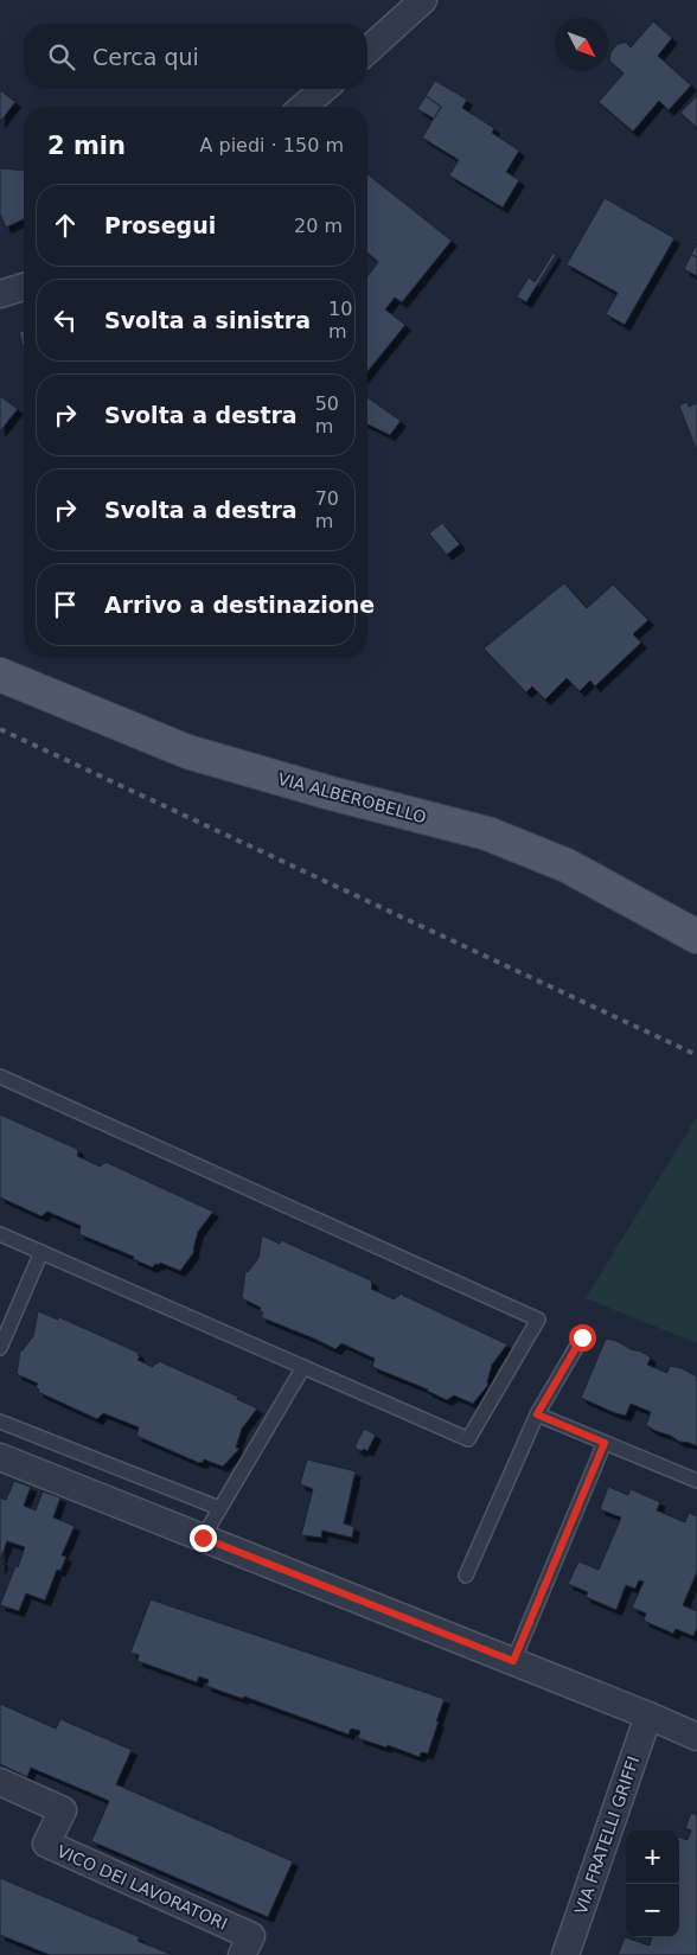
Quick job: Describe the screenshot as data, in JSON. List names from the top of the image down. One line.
{"streets":{"main road":["VIA ALBEROBELLO"],"street":["VIA FRATELLI GRIFFI","VICO DEI LAVORATORI"]},"north":"bottom right","page":{"search":"Cerca qui","heading":["2 min","A piedi · 150 m"],"list":[["Prosegui","20 m"],["Svolta a sinistra","10 m"],["Svolta a destra","50 m"],["Svolta a destra","70 m"],"Arrivo a destinazione"],"map_buttons":["+","−"]}}
